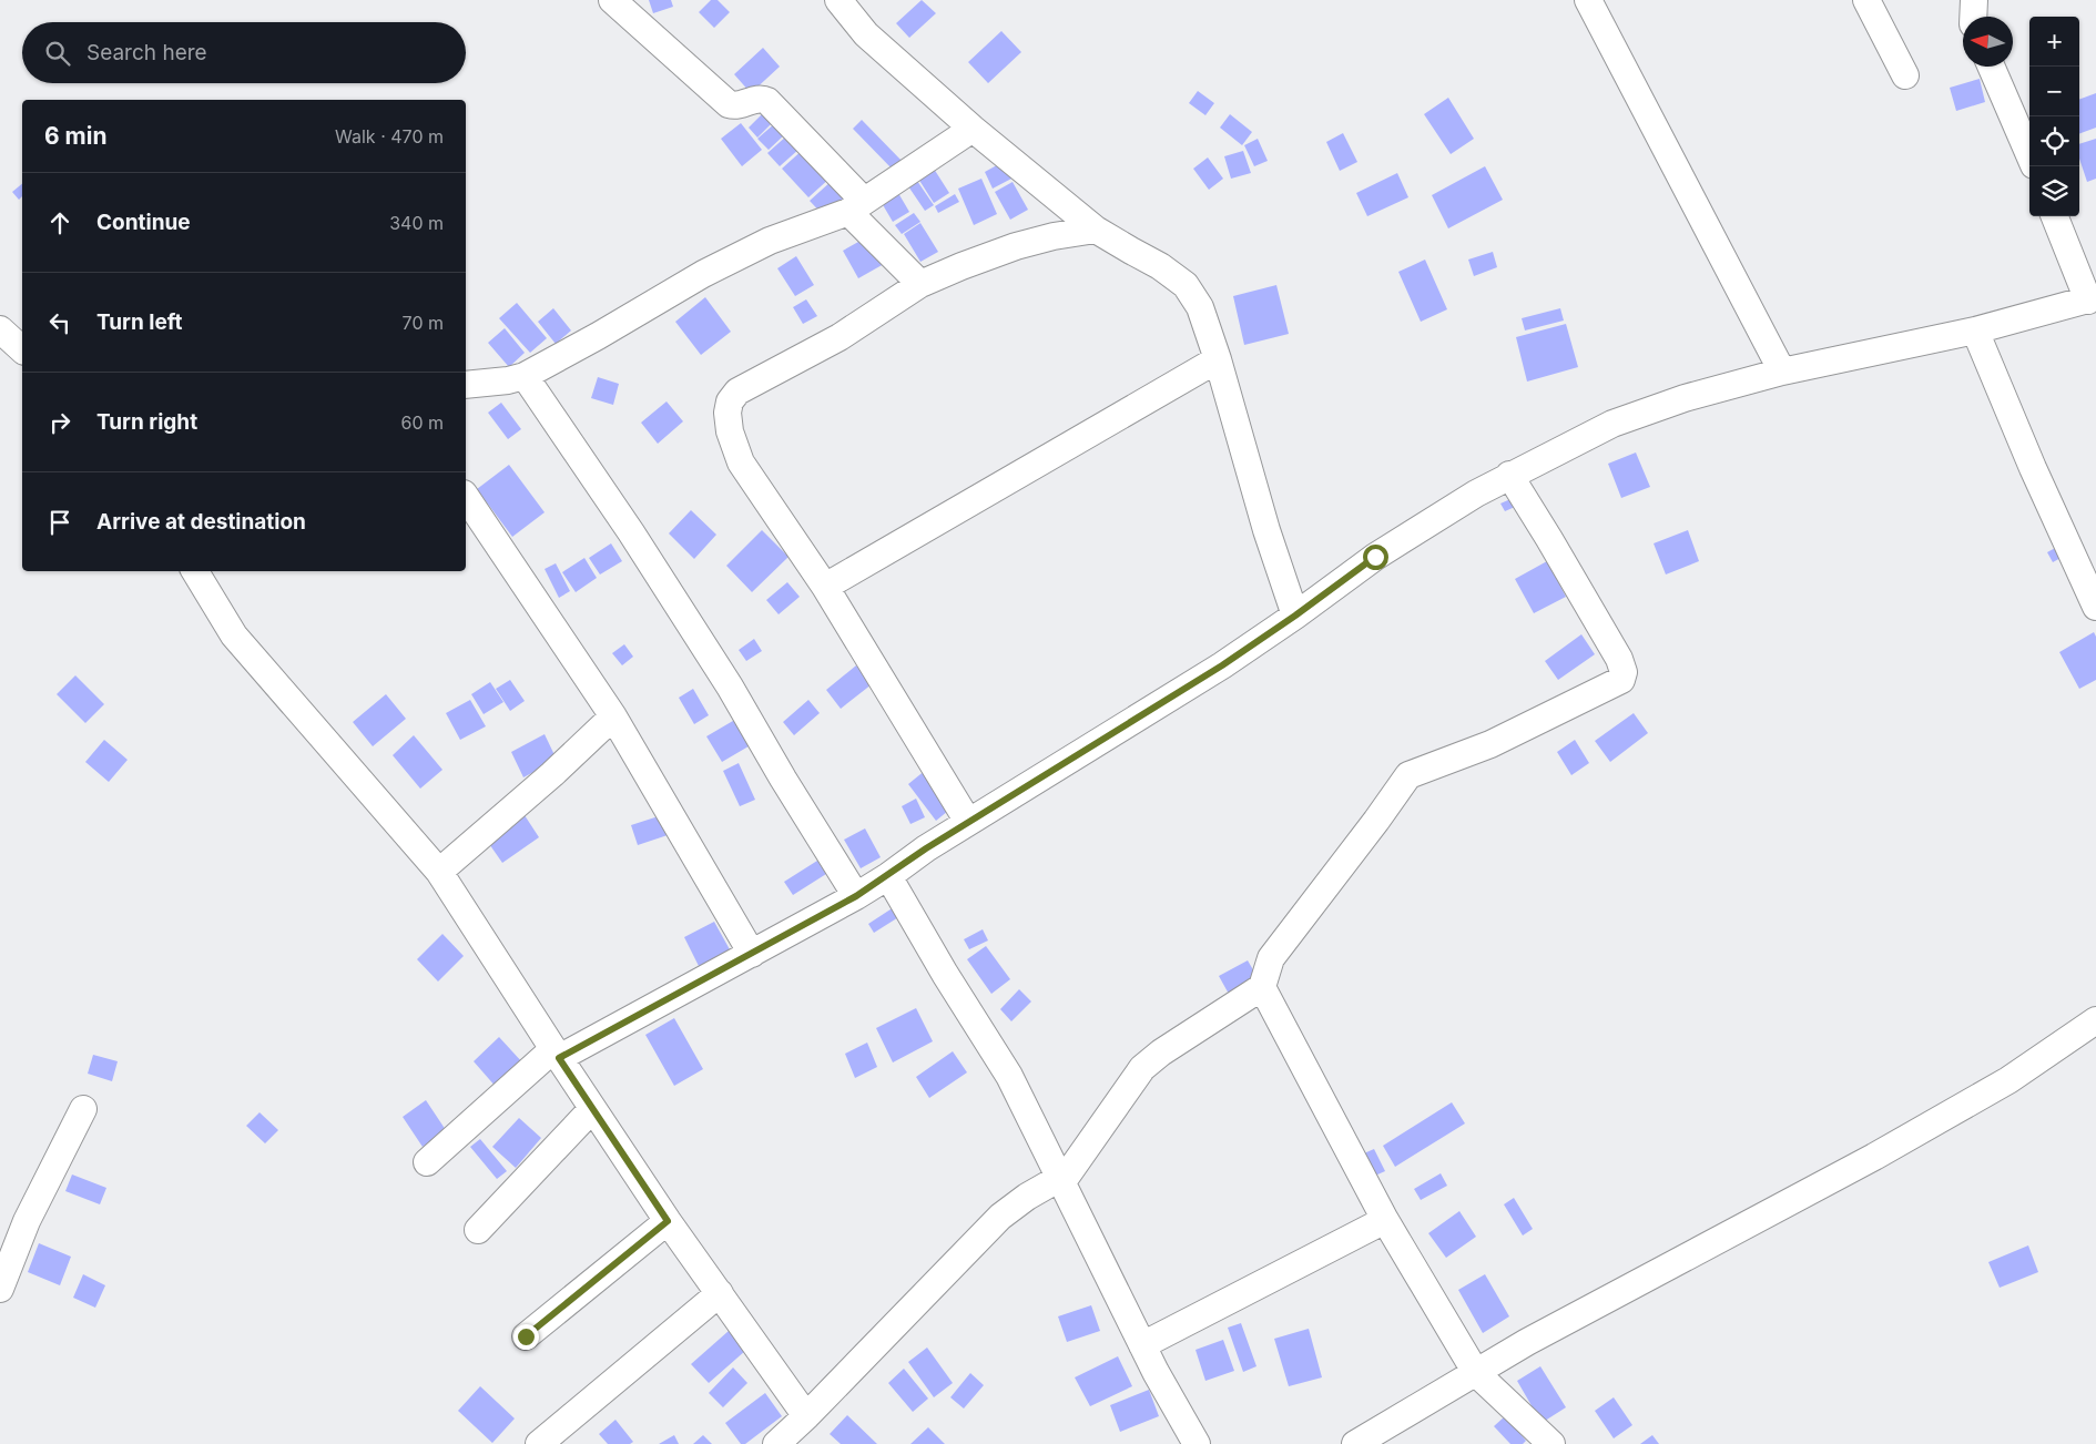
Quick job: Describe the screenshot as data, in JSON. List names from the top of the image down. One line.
{"north":"left","page":{"map_buttons":["+","−"],"search":"Search here","heading":["6 min","Walk · 470 m"],"list":[["Continue","340 m"],["Turn left","70 m"],["Turn right","60 m"],"Arrive at destination"]}}
